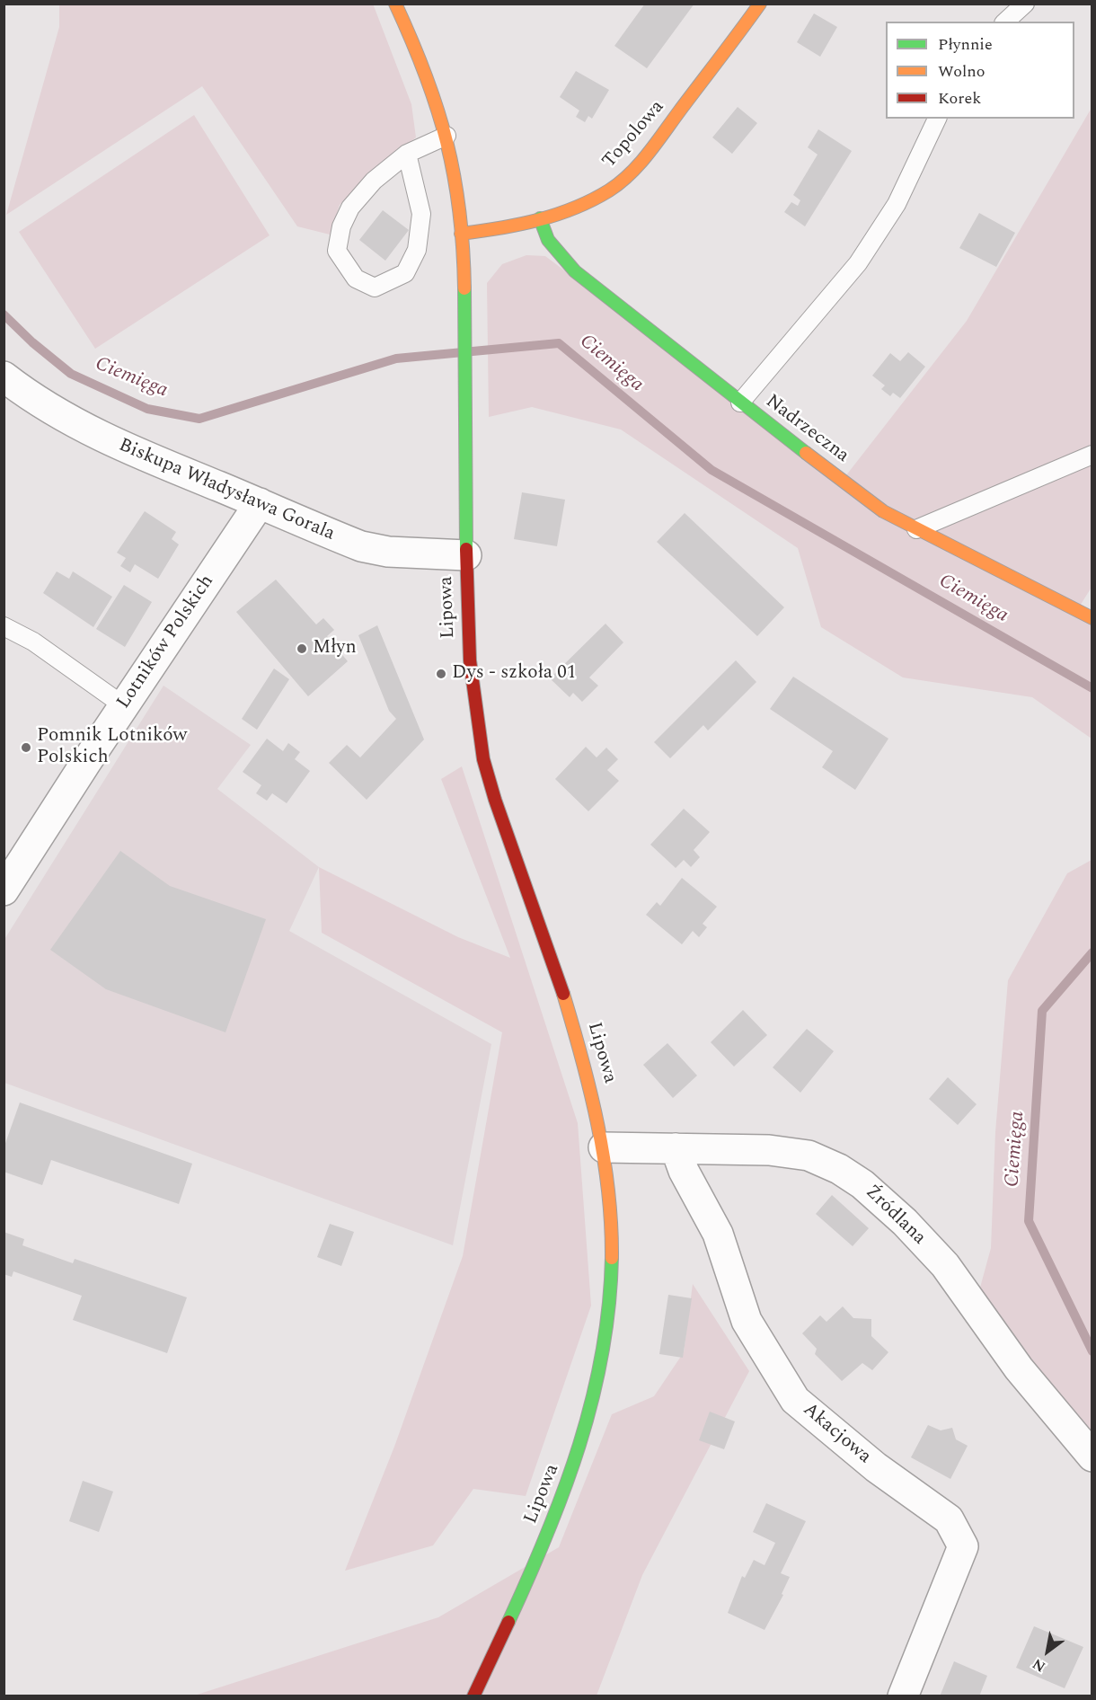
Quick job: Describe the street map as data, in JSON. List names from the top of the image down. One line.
{"streets":{"street":["Topolowa","Nadrzeczna","Biskupa Władysława Gorala","Lipowa","Lotników Polskich","Źródlana","Akacjowa"]},"crossings":[["Topolowa","Nadrzeczna"],["Topolowa","Lipowa"],["Biskupa Władysława Gorala","Lipowa"],["Biskupa Władysława Gorala","Lotników Polskich"],["Lipowa","Źródlana"],["Źródlana","Akacjowa"]],"water":["Ciemięga"],"places":["Młyn","Dys - szkoła 01","Pomnik Lotników Polskich"],"legend":["Płynnie","Wolno","Korek"],"north":"bottom left"}
